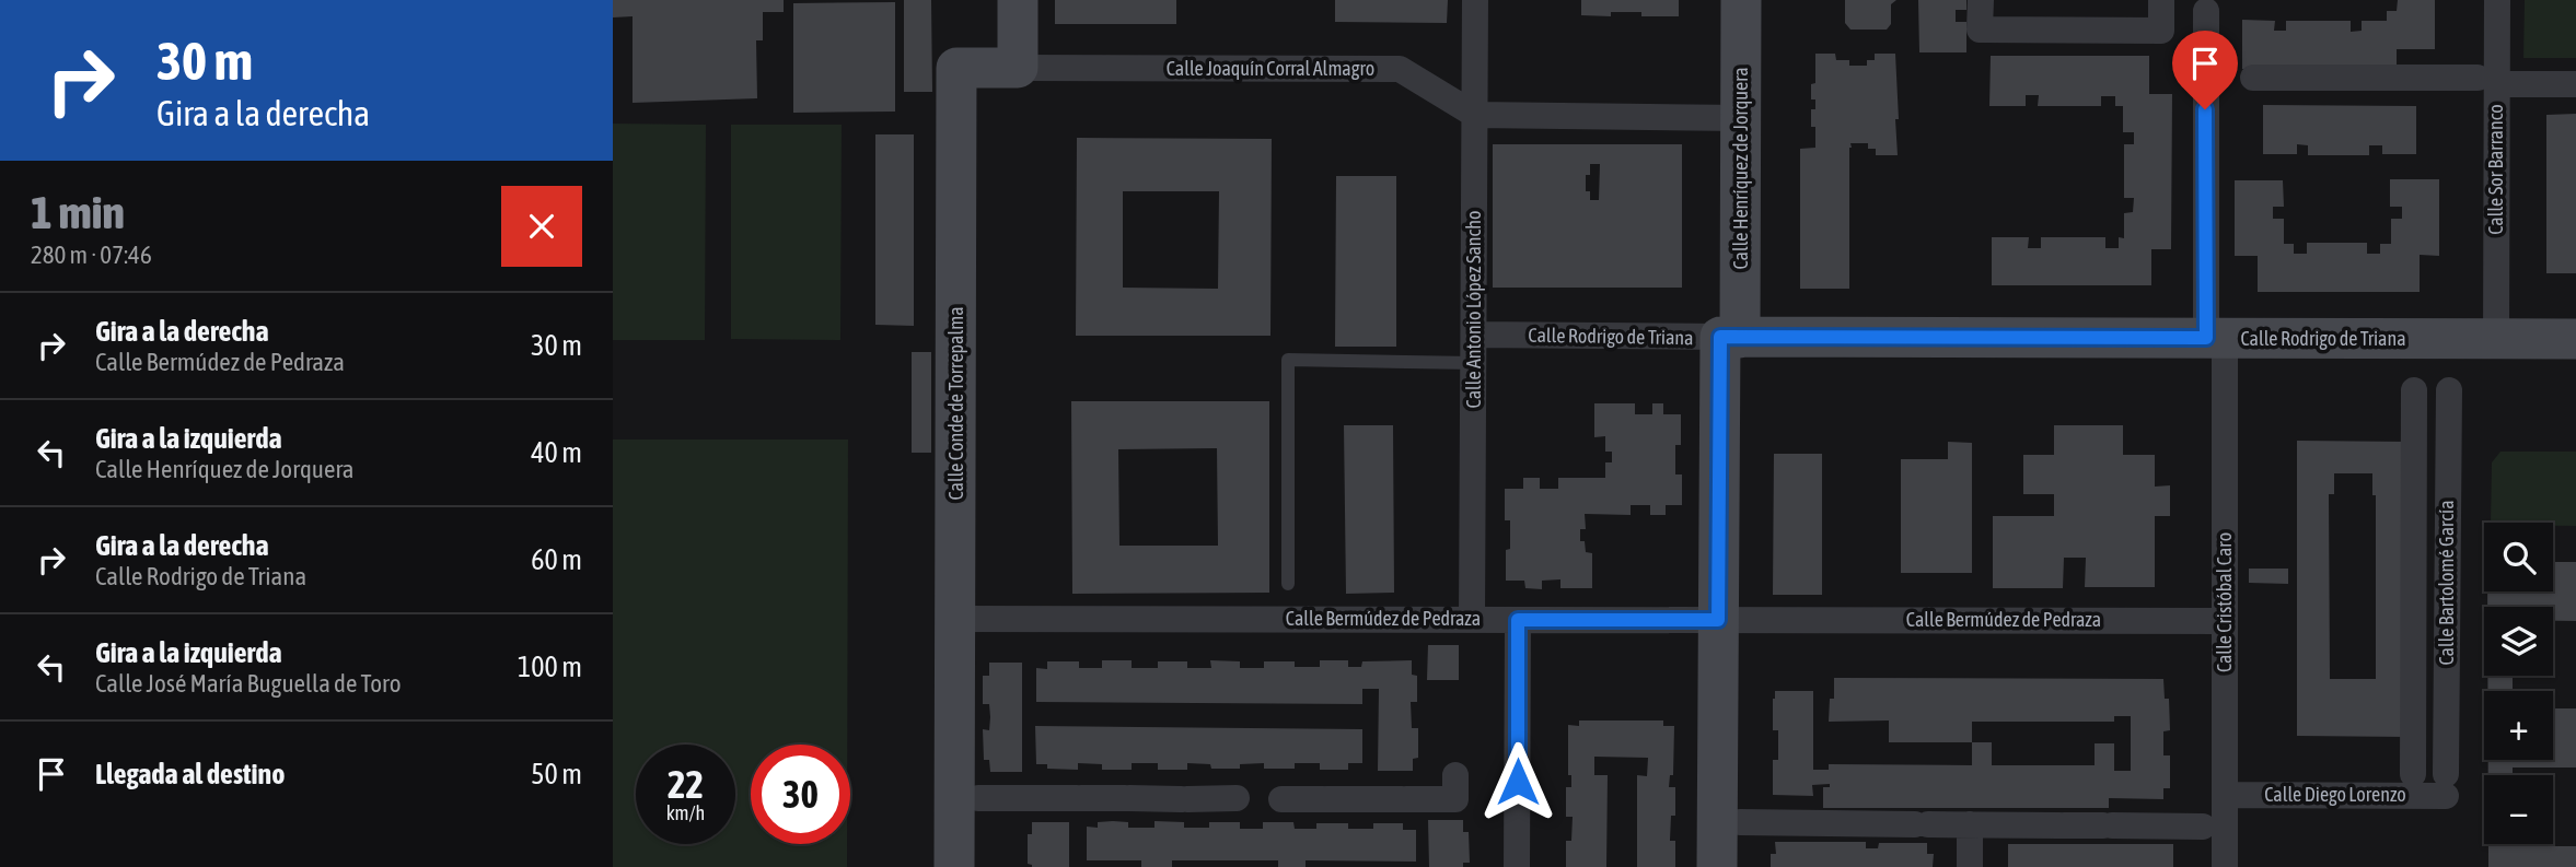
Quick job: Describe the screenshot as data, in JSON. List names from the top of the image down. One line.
{"streets":{"street":["Calle Joaquín Corral Almagro","Calle Henríquez de Jorquera","Calle Sor Barranco","Calle Antonio López Sancho","Calle Rodrigo de Triana","Calle Conde de Torrepalma","Calle Bartolomé García","Calle Cristóbal Caro","Calle Bermúdez de Pedraza","Calle Diego Lorenzo"]},"crossings":[["Calle Joaquín Corral Almagro","Calle Antonio López Sancho"],["Calle Joaquín Corral Almagro","Calle Conde de Torrepalma"],["Calle Henríquez de Jorquera","Calle Rodrigo de Triana"],["Calle Henríquez de Jorquera","Calle Bermúdez de Pedraza"],["Calle Sor Barranco","Calle Rodrigo de Triana"],["Calle Antonio López Sancho","Calle Rodrigo de Triana"],["Calle Antonio López Sancho","Calle Bermúdez de Pedraza"],["Calle Rodrigo de Triana","Calle Cristóbal Caro"],["Calle Conde de Torrepalma","Calle Bermúdez de Pedraza"],["Calle Bartolomé García","Calle Diego Lorenzo"],["Calle Cristóbal Caro","Calle Bermúdez de Pedraza"],["Calle Cristóbal Caro","Calle Diego Lorenzo"]],"page":{"turn":["30 m","Gira a la derecha"],"heading":["1 min","280 m · 07:46"],"list":[{"name":"Gira a la derecha","note":"Calle Bermúdez de Pedraza","value":"30 m"},{"name":"Gira a la izquierda","note":"Calle Henríquez de Jorquera","value":"40 m"},{"name":"Gira a la derecha","note":"Calle Rodrigo de Triana","value":"60 m"},{"name":"Gira a la izquierda","note":"Calle José María Buguella de Toro","value":"100 m"},{"name":"Llegada al destino","value":"50 m"}],"map_buttons":["+","−"],"speed":"22 km/h","limit":"30"}}
